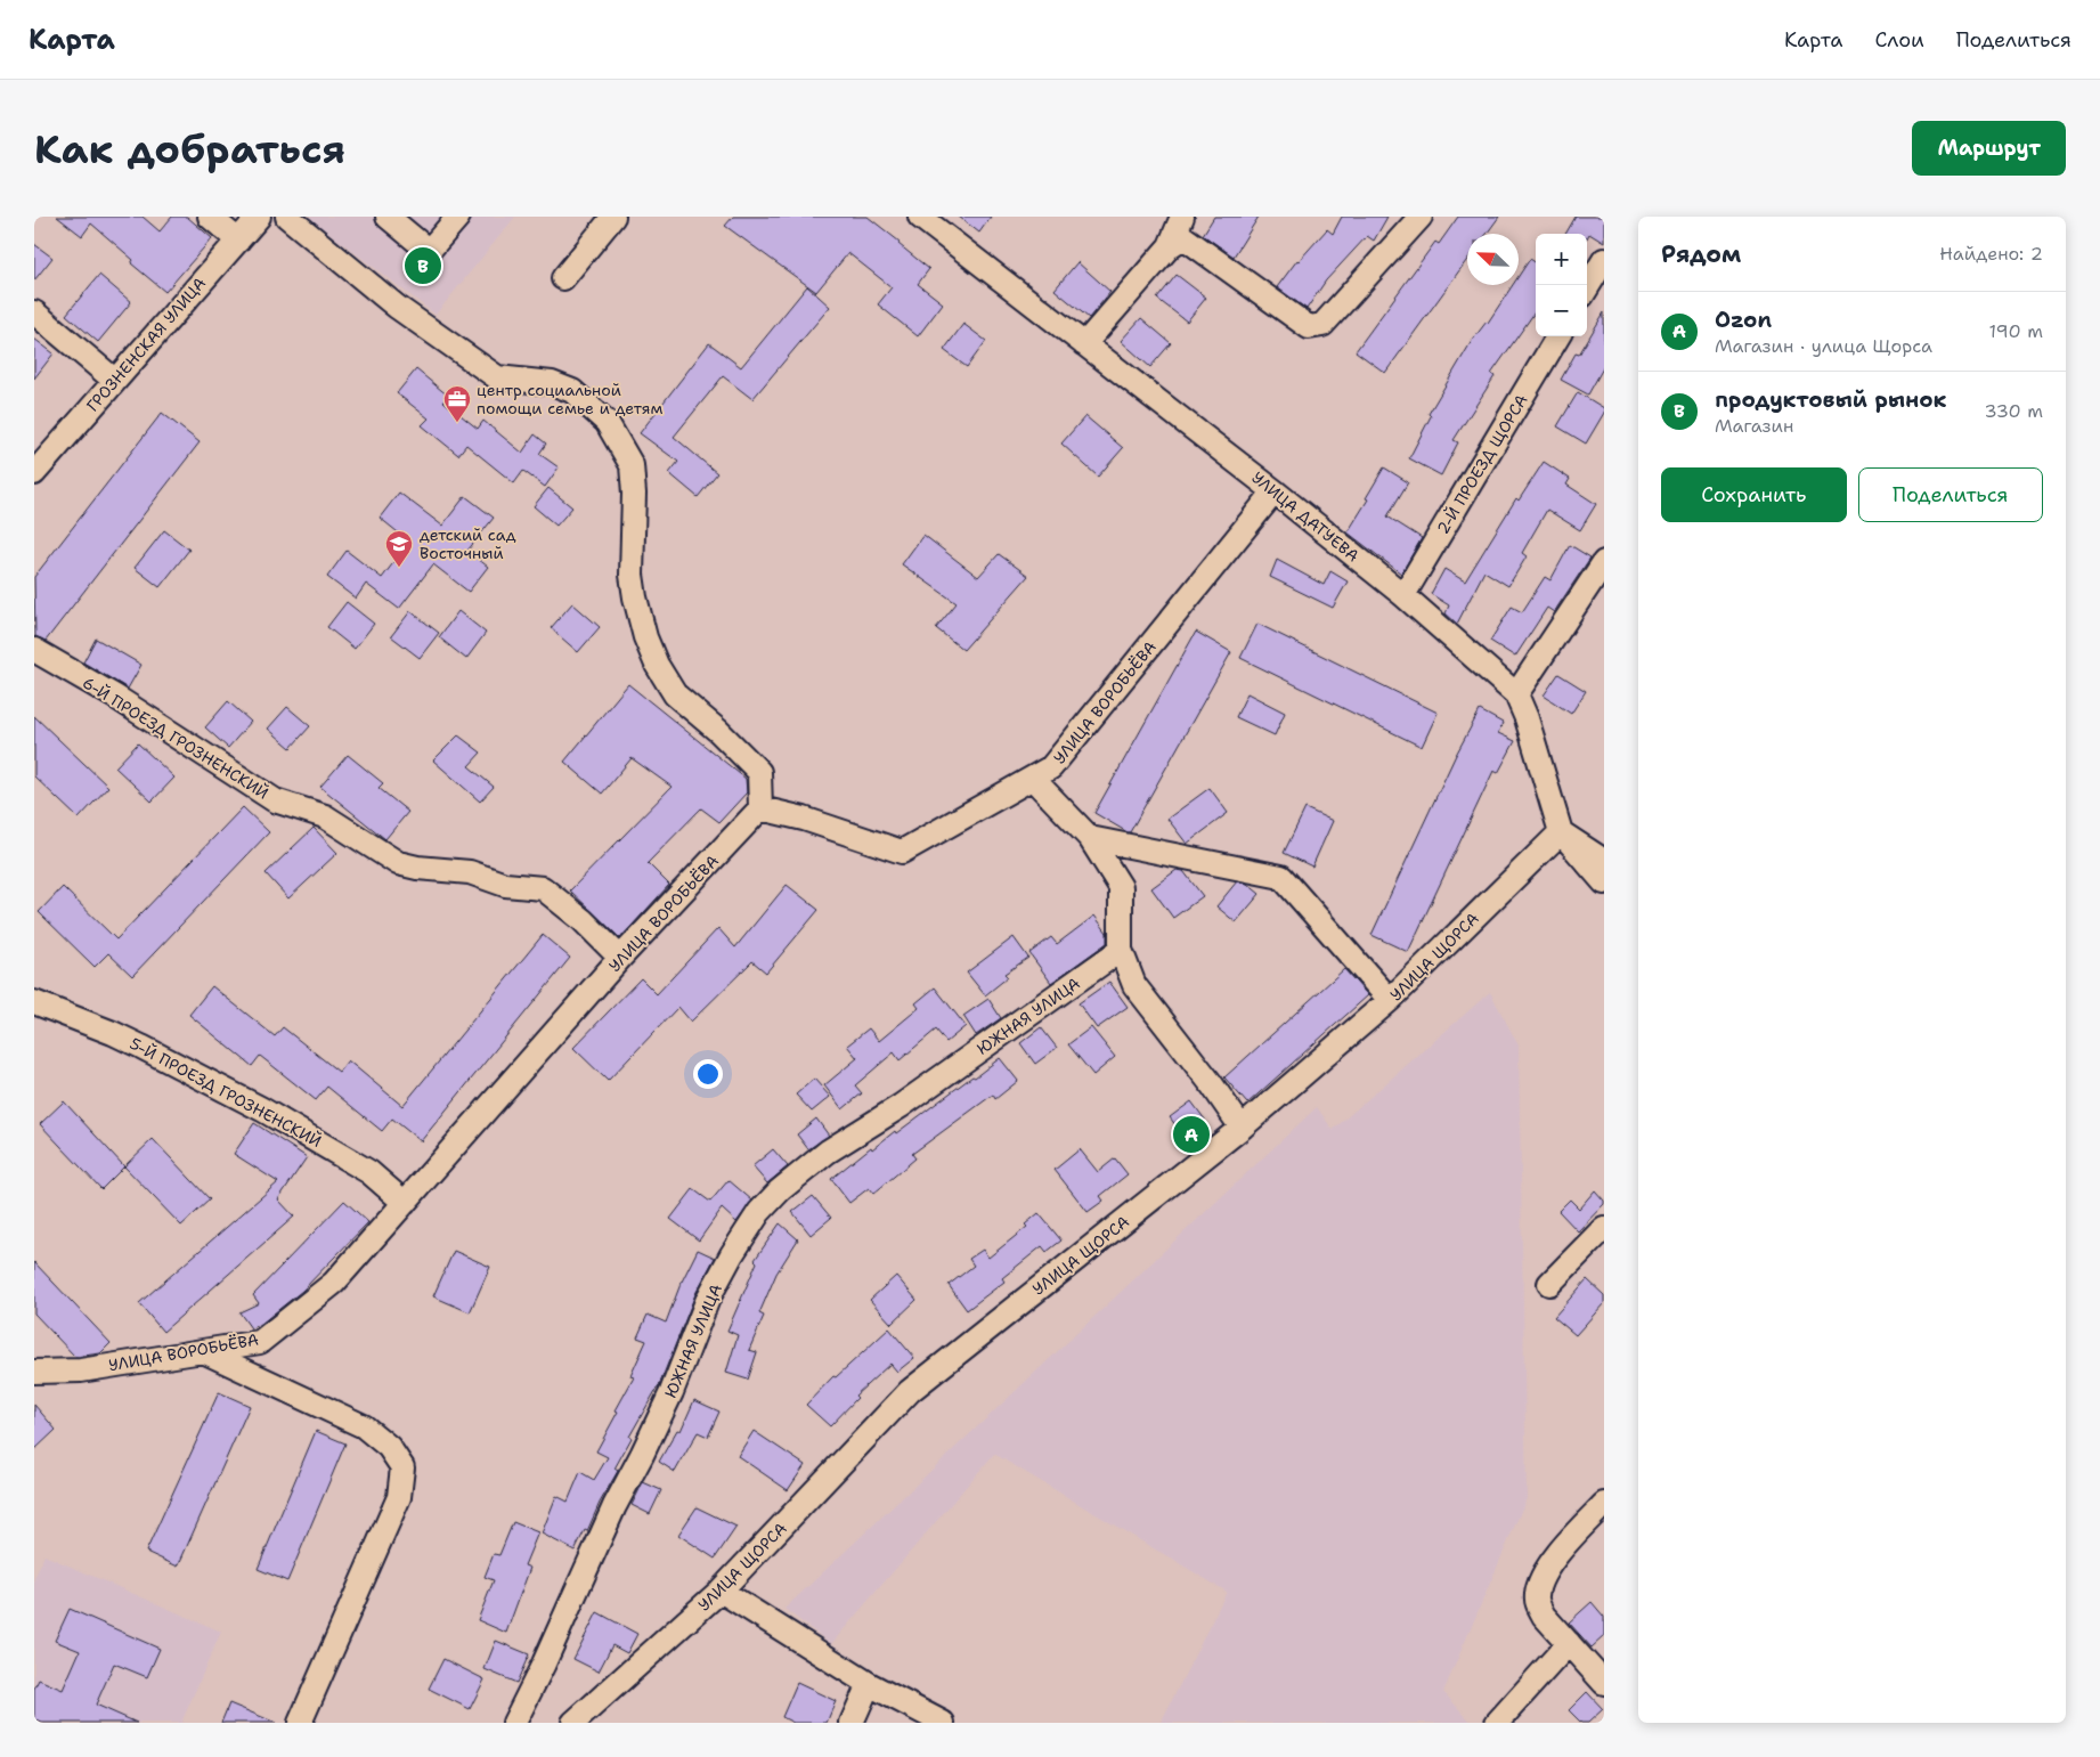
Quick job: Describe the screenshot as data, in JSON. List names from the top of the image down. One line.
{"streets":{"street":["ГРОЗНЕНСКАЯ УЛИЦА","2-Й ПРОЕЗД ЩОРСА","УЛИЦА ДАТУЕВА","УЛИЦА ВОРОБЬЁВА","6-Й ПРОЕЗД ГРОЗНЕНСКИЙ","УЛИЦА ЩОРСА","ЮЖНАЯ УЛИЦА","5-Й ПРОЕЗД ГРОЗНЕНСКИЙ"]},"crossings":[["2-Й ПРОЕЗД ЩОРСА","УЛИЦА ДАТУЕВА"],["УЛИЦА ДАТУЕВА","УЛИЦА ВОРОБЬЁВА"],["УЛИЦА ДАТУЕВА","УЛИЦА ЩОРСА"],["УЛИЦА ВОРОБЬЁВА","6-Й ПРОЕЗД ГРОЗНЕНСКИЙ"],["УЛИЦА ВОРОБЬЁВА","5-Й ПРОЕЗД ГРОЗНЕНСКИЙ"]],"places":{"office":["центр социальной помощи семье и детям"],"school or university":["детский сад Восточный"]},"north":"top left","page":{"header":"Карта","nav":["Карта","Слои","Поделиться"],"buttons":["Маршрут",["Сохранить","Поделиться"]],"title":"Как добраться","heading":["Рядом","Найдено: 2"],"map_buttons":["+","−"],"pins":["B","A"],"list":[{"mark":"A","name":"Ozon","note":"Магазин · улица Щорса","value":"190 m"},{"mark":"B","name":"продуктовый рынок","note":"Магазин","value":"330 m"}]}}
